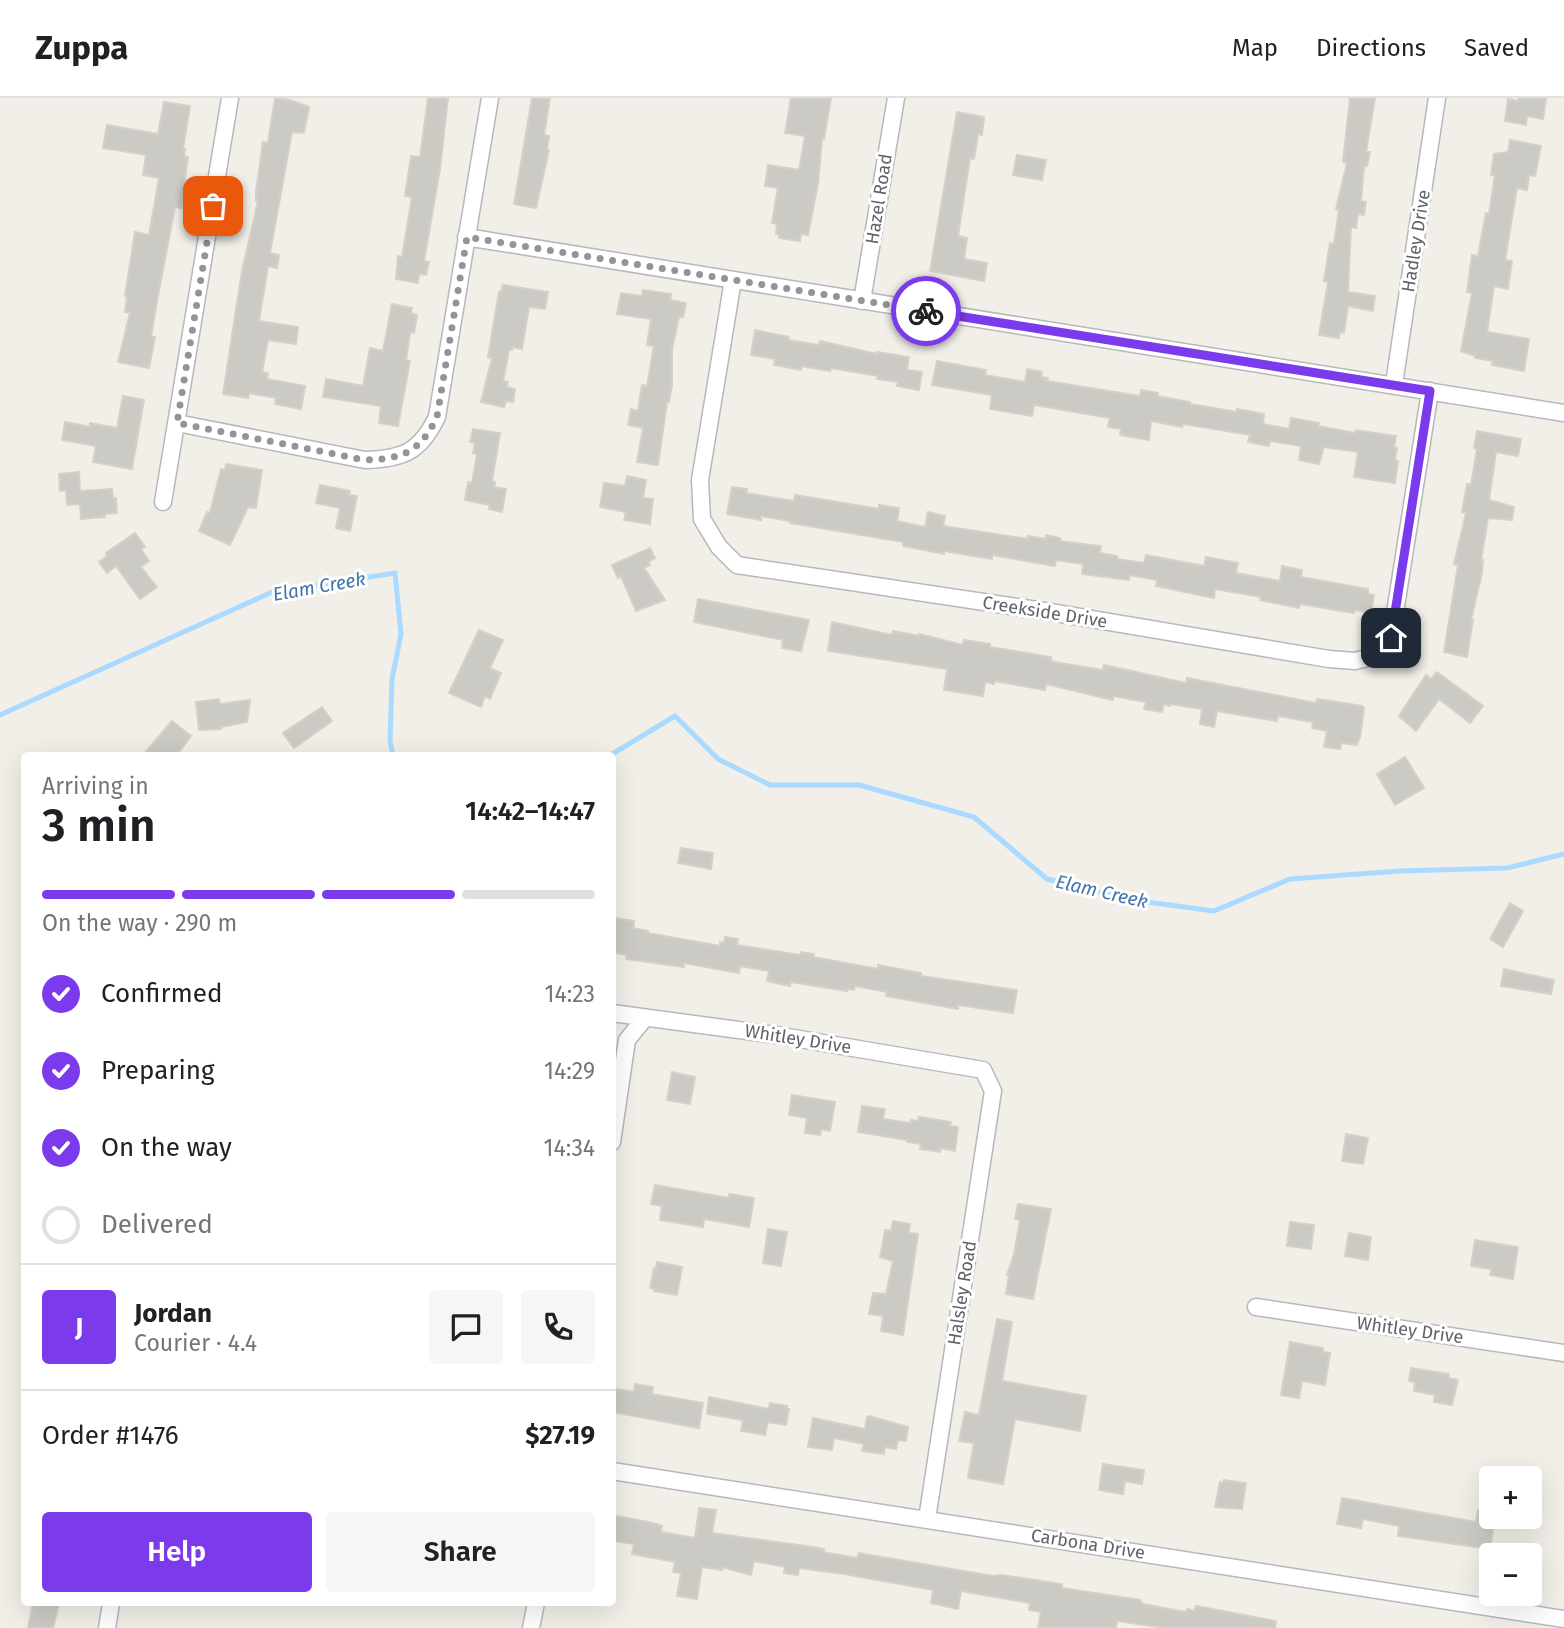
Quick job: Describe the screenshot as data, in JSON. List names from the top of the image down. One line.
{"streets":{"street":["Hazel Road","Hadley Drive","Creekside Drive","Whitley Drive","Halsley Road","Carbona Drive"]},"crossings":[["Whitley Drive","Halsley Road"],["Halsley Road","Carbona Drive"]],"water":["Elam Creek"],"page":{"header":"Zuppa","nav":["Map","Directions","Saved"],"heading":["3 min","Arriving in","14:42–14:47"],"panel":["Jordan","Courier · 4.4","Order #1476","$27.19"],"bar":"On the way · 290 m","list":[["Confirmed","14:23"],["Preparing","14:29"],["On the way","14:34"],"Delivered"],"round":"J","map_buttons":["+","−"],"buttons":["Help","Share"]}}
